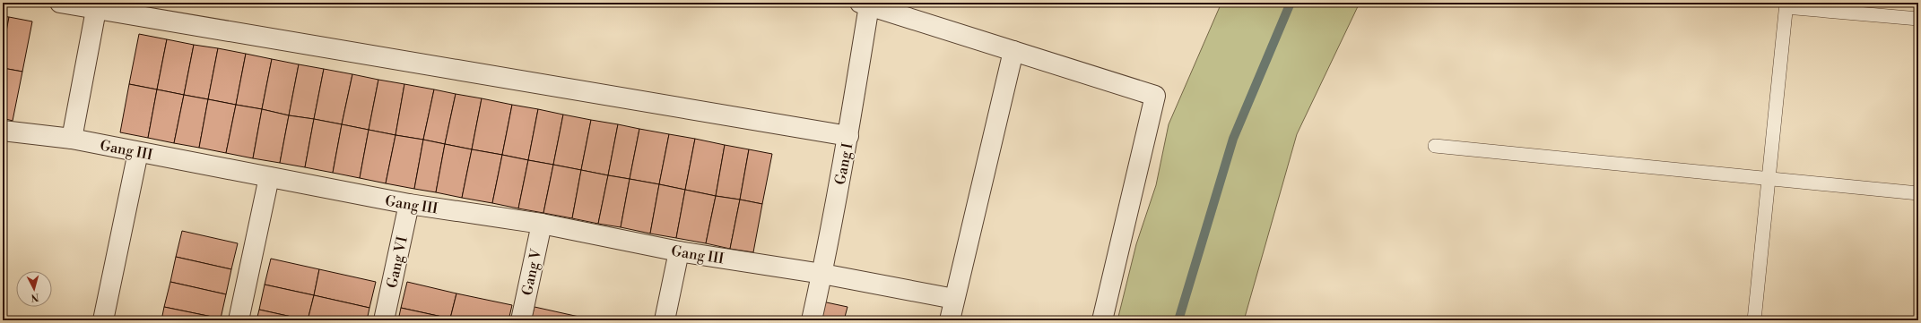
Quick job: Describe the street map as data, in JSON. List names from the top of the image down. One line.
{"streets":{"street":["Gang III","Gang I","Gang VI","Gang V"]},"crossings":[["Gang III","Gang I"],["Gang III","Gang VI"],["Gang III","Gang V"]],"north":"bottom"}
